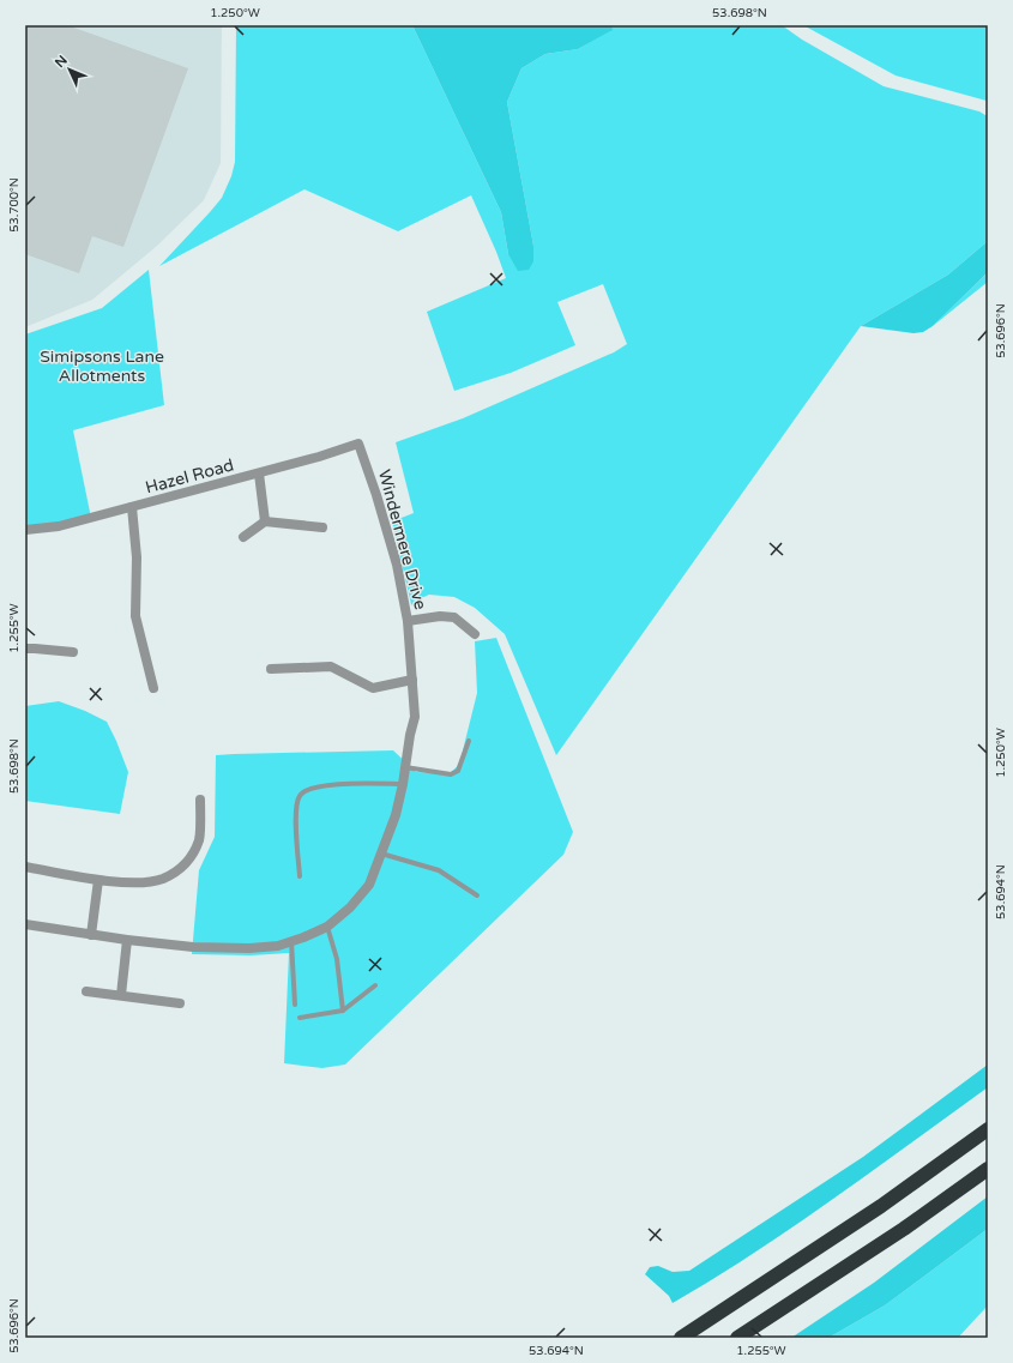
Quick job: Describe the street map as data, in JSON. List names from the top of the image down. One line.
{"streets":{"street":["Hazel Road","Windermere Drive"]},"crossings":[["Hazel Road","Windermere Drive"]],"parks":["Simipsons Lane Allotments"],"north":"top left","coordinates":["1.250°W","53.698°N","53.700°N","53.696°N","1.255°W","53.694°N"]}
